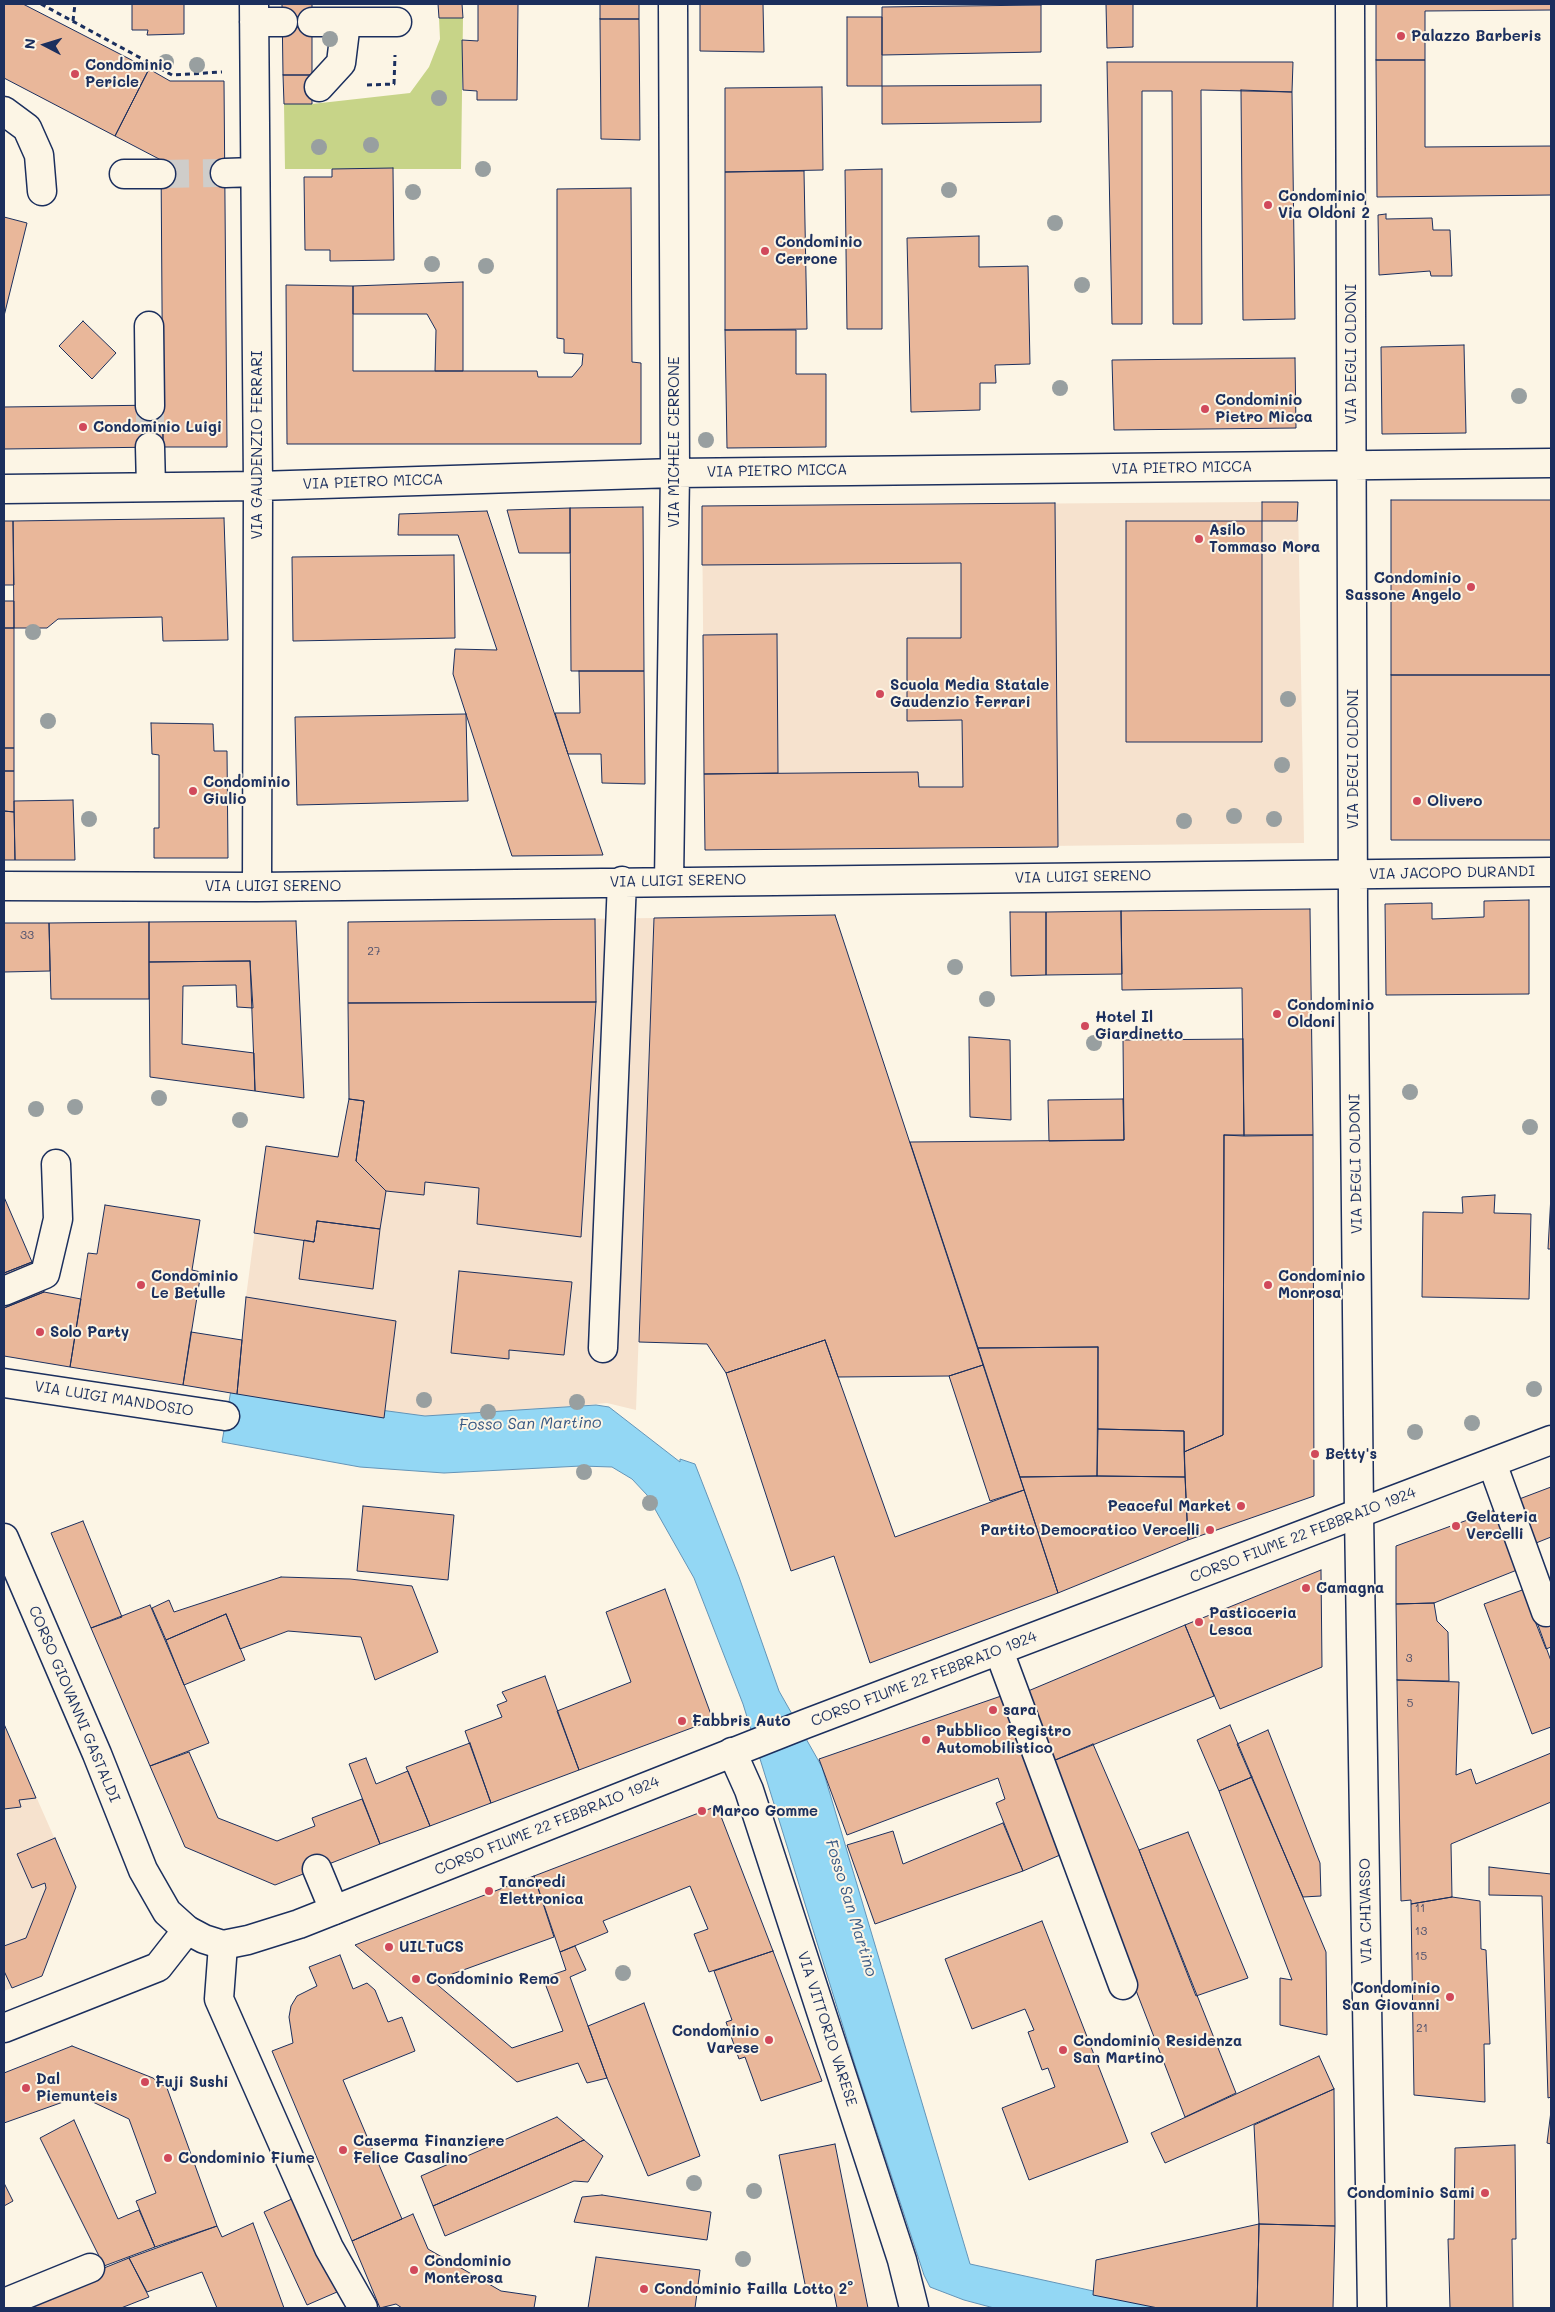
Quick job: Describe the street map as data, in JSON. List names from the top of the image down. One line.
{"streets":{"street":["VIA DEGLI OLDONI","VIA MICHELE CERRONE","VIA GAUDENZIO FERRARI","VIA PIETRO MICCA","VIA JACOPO DURANDI","VIA LUIGI SERENO","VIA LUIGI MANDOSIO","CORSO FIUME 22 FEBBRAIO 1924","CORSO GIOVANNI GASTALDI","VIA CHIVASSO","VIA VITTORIO VARESE"]},"crossings":[["VIA DEGLI OLDONI","VIA PIETRO MICCA"],["VIA DEGLI OLDONI","VIA JACOPO DURANDI"],["VIA DEGLI OLDONI","VIA LUIGI SERENO"],["VIA DEGLI OLDONI","CORSO FIUME 22 FEBBRAIO 1924"],["VIA DEGLI OLDONI","VIA CHIVASSO"],["VIA MICHELE CERRONE","VIA PIETRO MICCA"],["VIA MICHELE CERRONE","VIA LUIGI SERENO"],["VIA GAUDENZIO FERRARI","VIA PIETRO MICCA"],["VIA GAUDENZIO FERRARI","VIA LUIGI SERENO"],["VIA JACOPO DURANDI","VIA LUIGI SERENO"],["CORSO FIUME 22 FEBBRAIO 1924","CORSO GIOVANNI GASTALDI"],["CORSO FIUME 22 FEBBRAIO 1924","VIA CHIVASSO"],["CORSO FIUME 22 FEBBRAIO 1924","VIA VITTORIO VARESE"]],"water":["Fosso San Martino"],"places":["Palazzo Barberis","Condominio Pericle","Condominio Via Oldoni 2","Condominio Cerrone","Condominio Pietro Micca","Condominio Luigi","Asilo Tommaso Mora","Condominio Sassone Angelo","Scuola Media Statale Gaudenzio Ferrari","Condominio Giulio","Olivero","Condominio Oldoni","Hotel Il Giardinetto","Condominio Le Betulle","Condominio Monrosa","Solo Party","Betty's","Peaceful Market","Gelateria Vercelli","Partito Democratico Vercelli","Camagna","Pasticceria Lesca","sara","Fabbris Auto","Pubblico Registro Automobilistico","Marco Gomme","Tancredi Elettronica","UILTuCS","Condominio Remo","Condominio San Giovanni","Condominio Varese","Condominio Residenza San Martino","Fuji Sushi","Dal Piemunteis","Caserma Finanziere Felice Casalino","Condominio Fiume","Condominio Sami","Condominio Monterosa","Condominio Failla Lotto 2°"],"house_numbers":["33","27","3","5","11","13","15","21"],"north":"left"}
